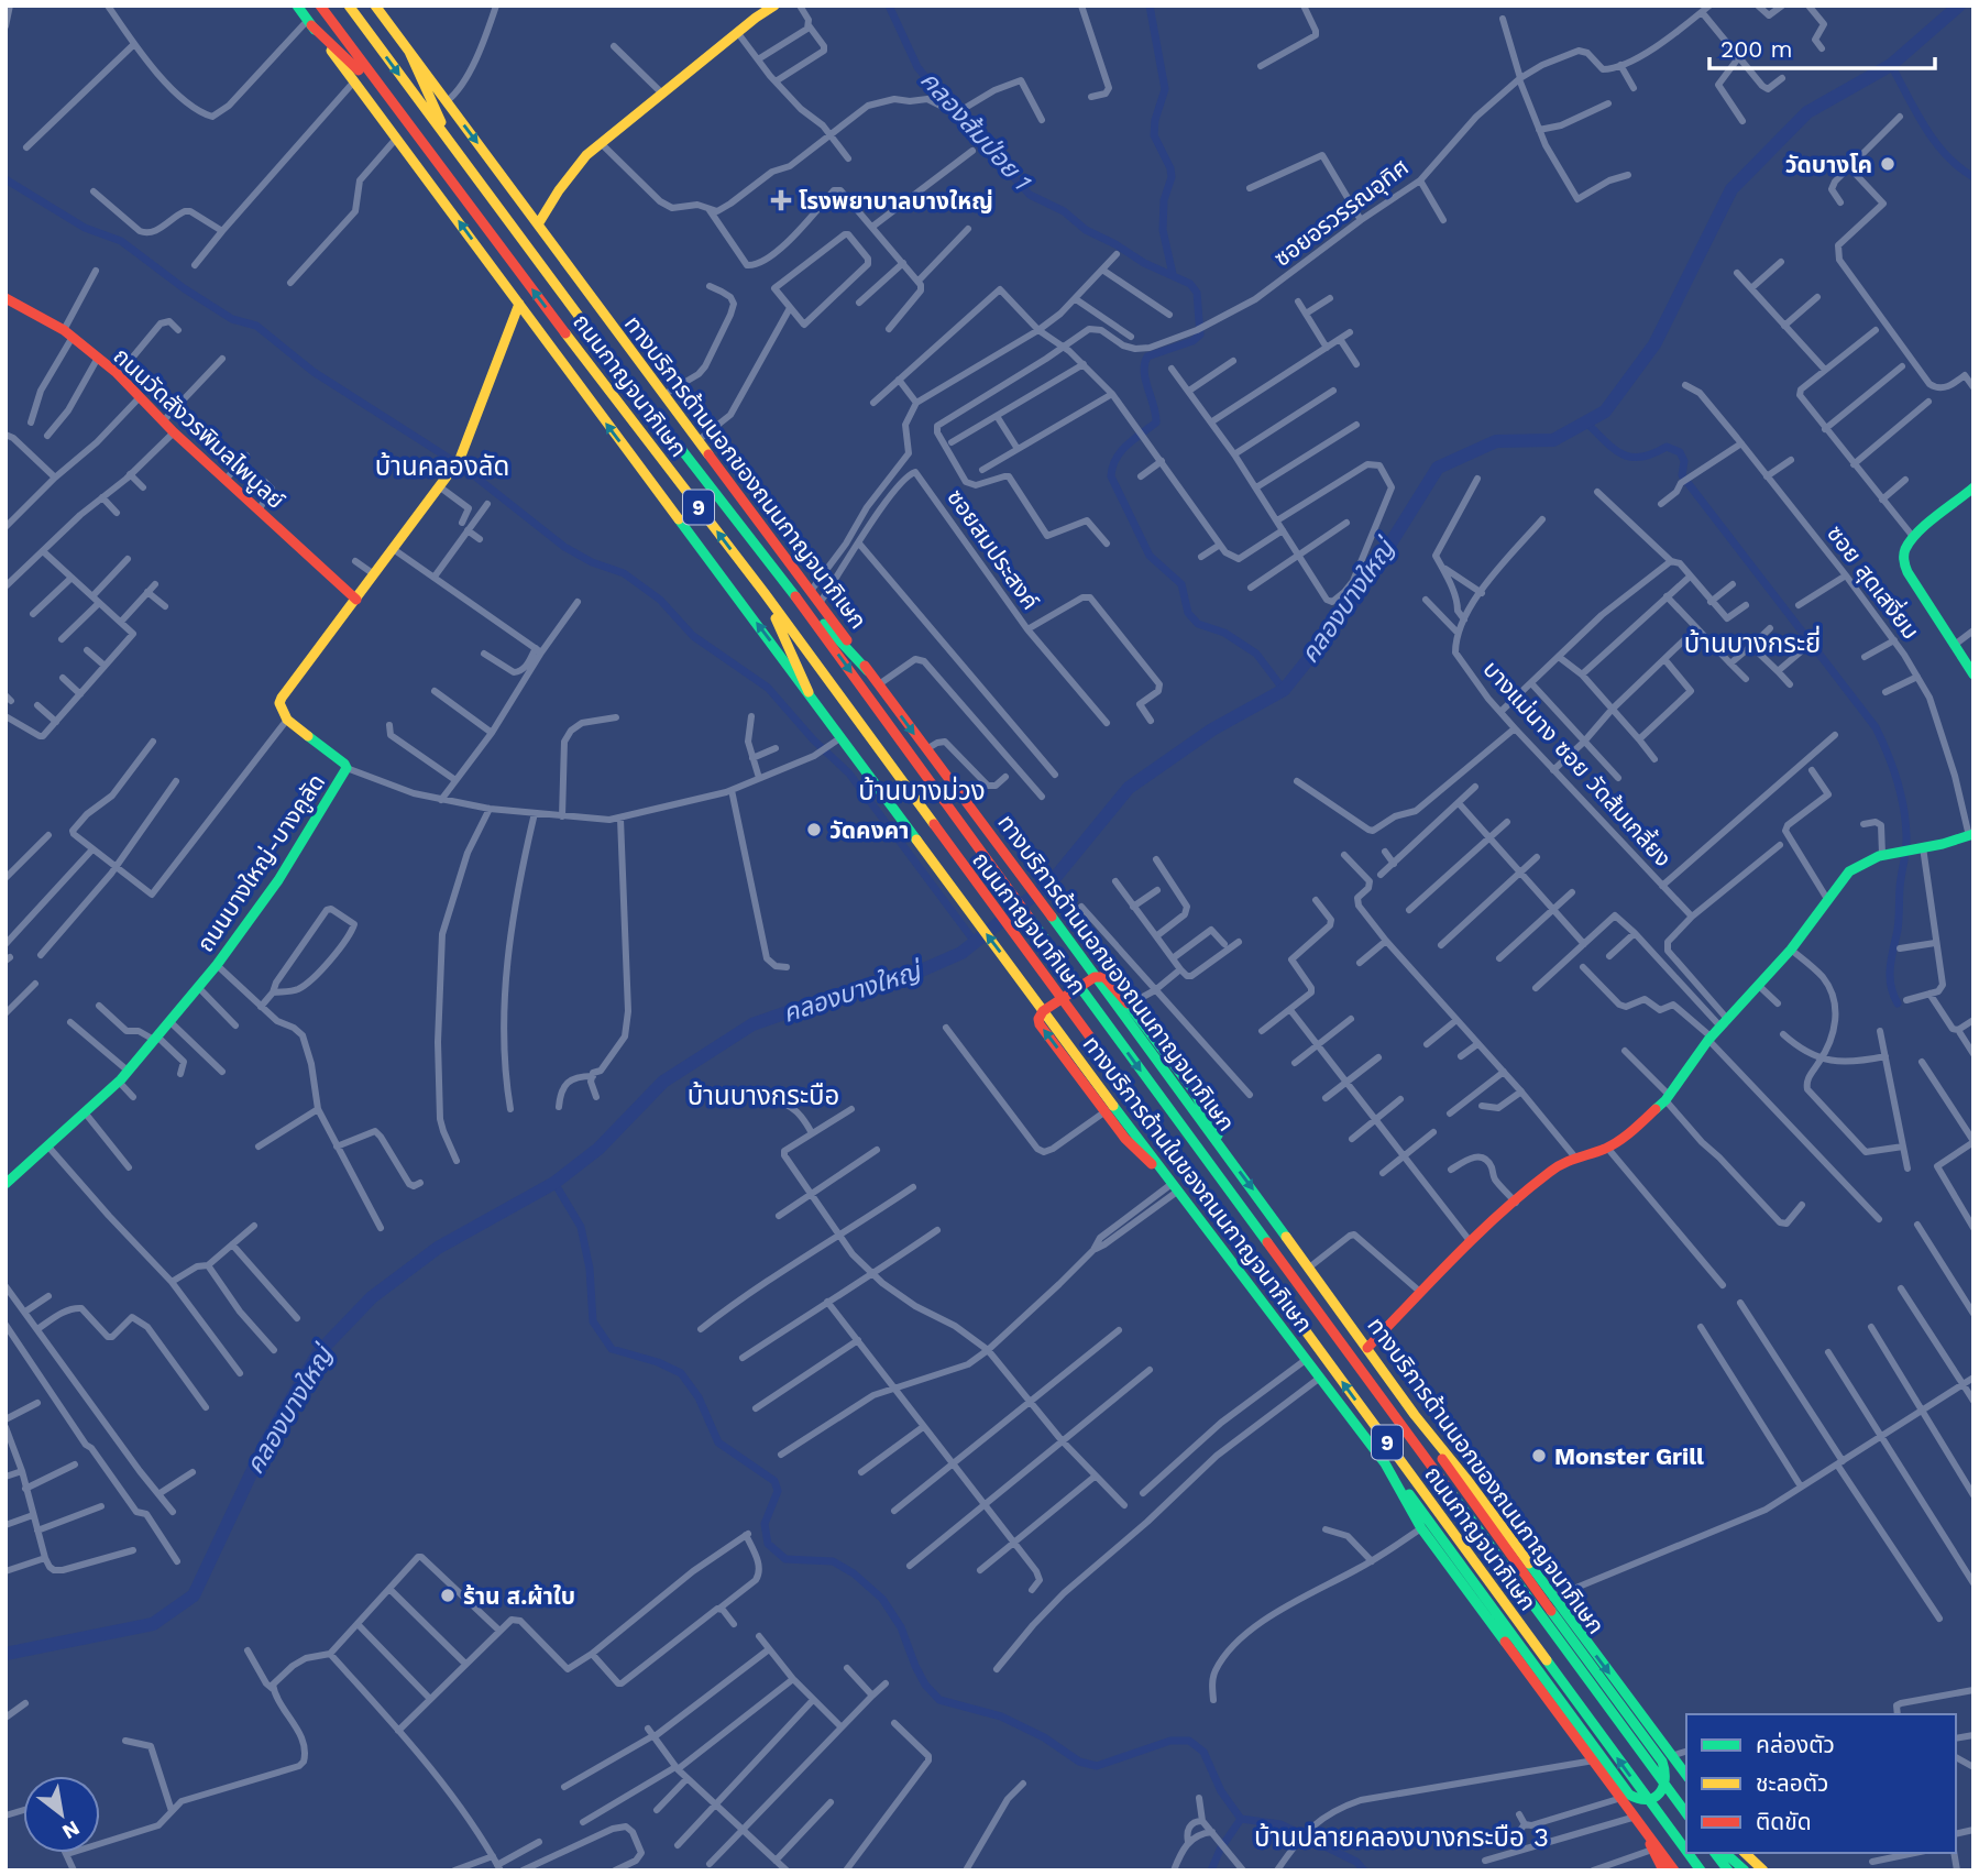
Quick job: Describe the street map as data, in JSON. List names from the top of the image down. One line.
{"streets":{"main road":["ถนนกาญจนาภิเษก","ถนนวัดสังวรพิมลไพบูลย์","ทางบริการด้านนอกของถนนกาญจนาภิเษก","9","ถนนบางใหญ่-บางคูลัด","ทางบริการด้านในของถนนกาญจนาภิเษก"],"street":["ซอยอรวรรณอุทิศ","ซอยสมประสงค์","ซอย สุดเสงี่ยม","บางแม่นาง ซอย วัดส้มเกลี้ยง"]},"crossings":[["ทางบริการด้านนอกของถนนกาญจนาภิเษก","ซอยสมประสงค์"]],"districts":["บ้านคลองลัด","บ้านบางกระยี่","บ้านบางม่วง","บ้านบางกระบือ","บ้านปลายคลองบางกระบือ 3"],"water":["คลองส้มป่อย 1","คลองบางใหญ่"],"places":{"other":["วัดบางโค","วัดคงคา","Monster Grill","ร้าน ส.ผ้าใบ"],"health":["โรงพยาบาลบางใหญ่"]},"legend":["คล่องตัว","ชะลอตัว","ติดขัด"],"scale_bar":"200 m","north":"bottom right"}
